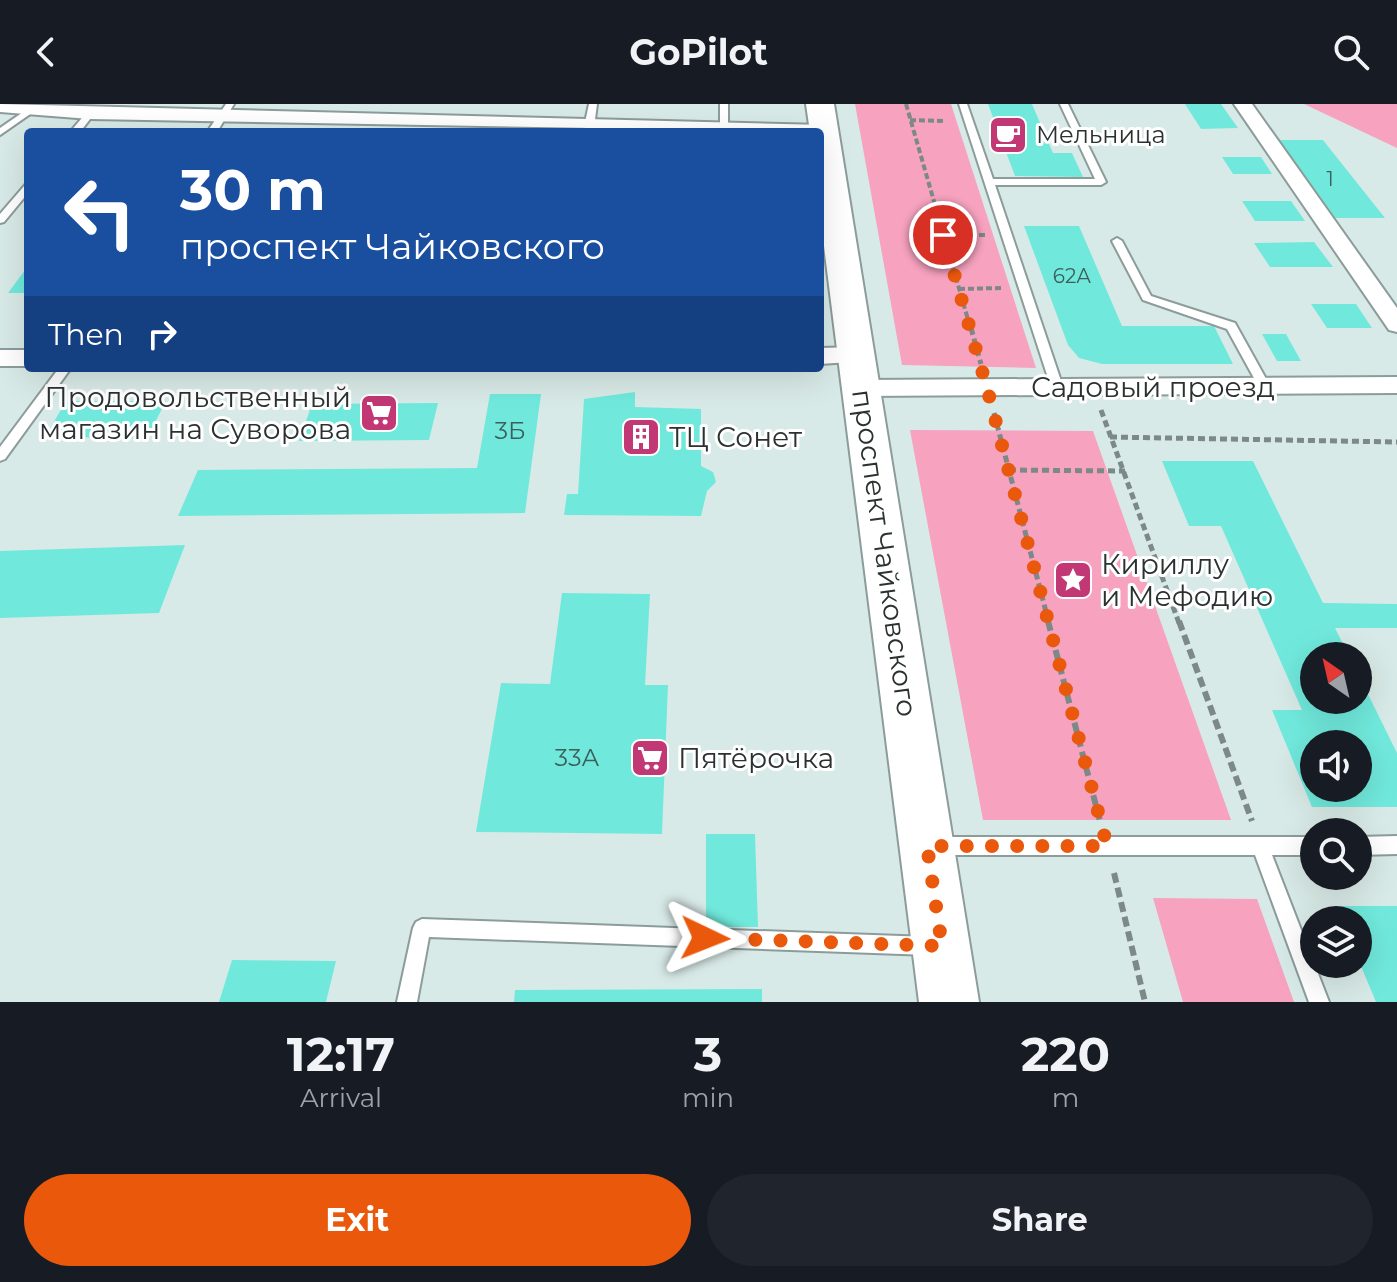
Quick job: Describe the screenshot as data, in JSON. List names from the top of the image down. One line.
{"streets":{"main road":["проспект Чайковского"],"street":["Садовый проезд"]},"crossings":[["Садовый проезд","проспект Чайковского"]],"places":{"cafe":["Мельница"],"supermarket":["Продовольственный магазин на Суворова","Пятёрочка"],"building":["ТЦ Сонет"],"place":["Кириллу и Мефодию"]},"house_numbers":["1","62А","3Б","33А"],"north":"top left","page":{"header":"GoPilot","turn":["30 m","проспект Чайковского"],"then":"Then","eta":["12:17","Arrival","3","min","220","m"],"buttons":["Exit","Share"]}}
